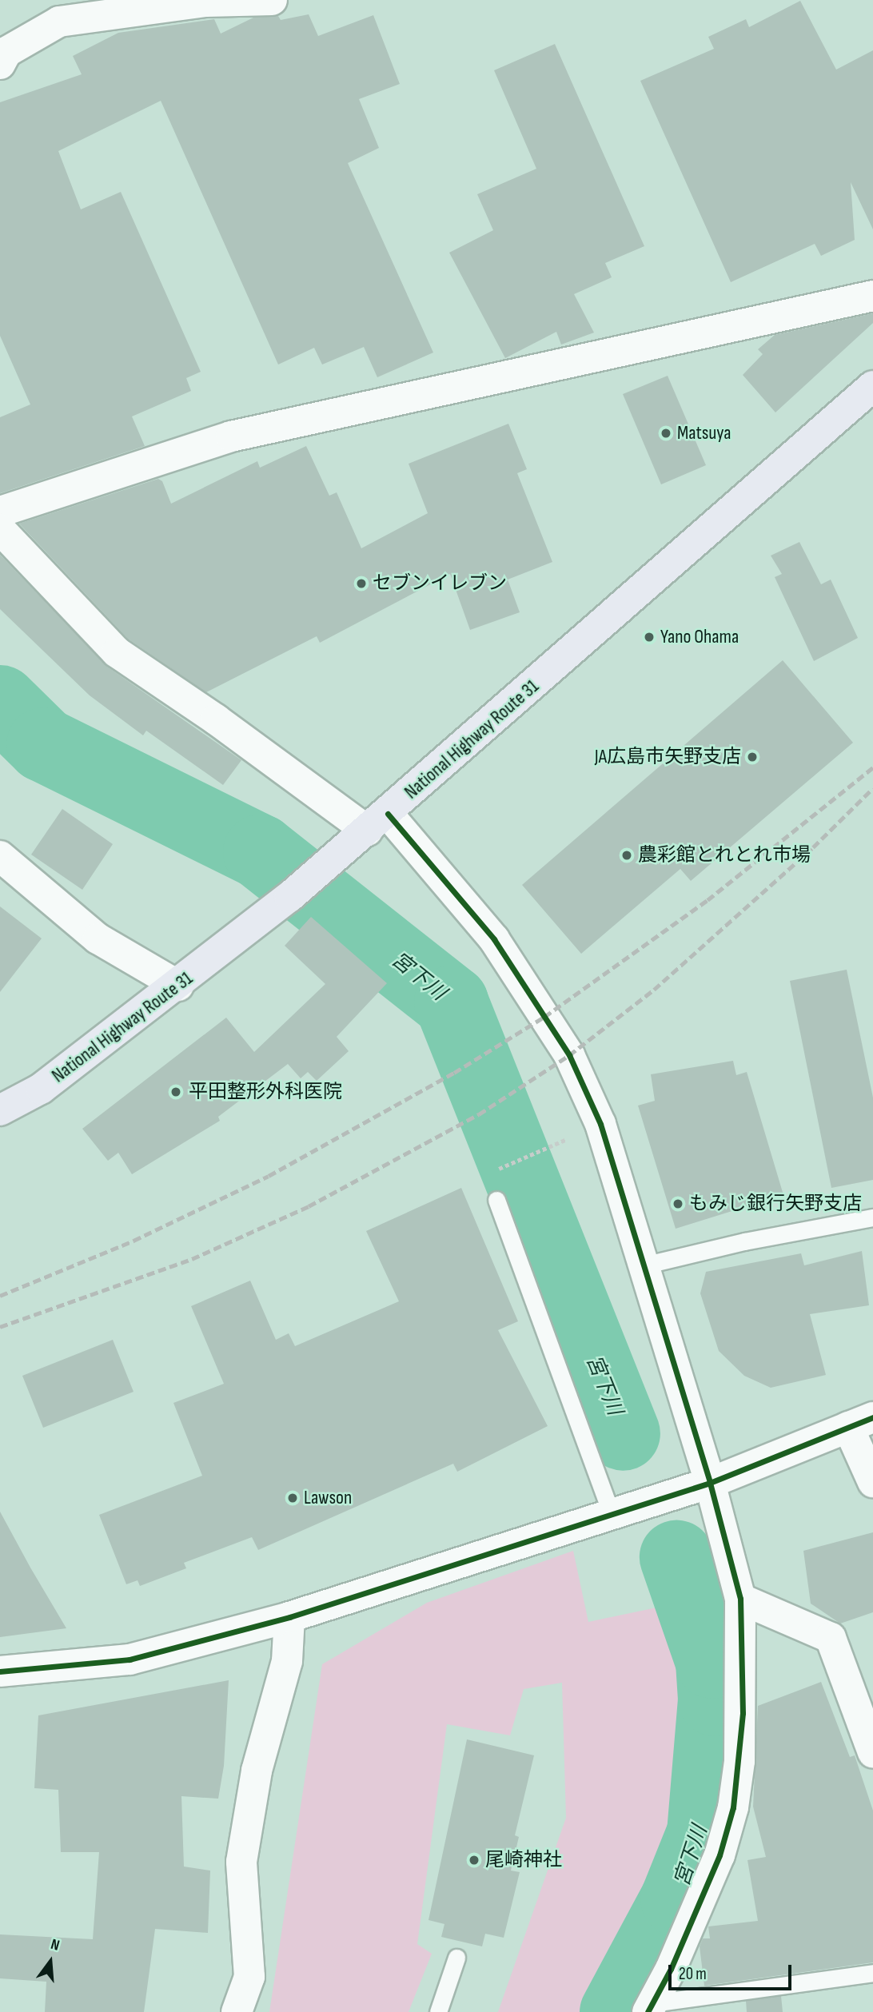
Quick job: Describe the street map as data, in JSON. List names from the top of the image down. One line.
{"streets":{"highway":["National Highway Route 31"]},"water":["宮下川"],"places":["Matsuya","セブンイレブン","Yano Ohama","JA広島市矢野支店","農彩館とれとれ市場","平田整形外科医院","もみじ銀行矢野支店","Lawson","尾崎神社"],"scale_bar":"20 m","north":"top"}
